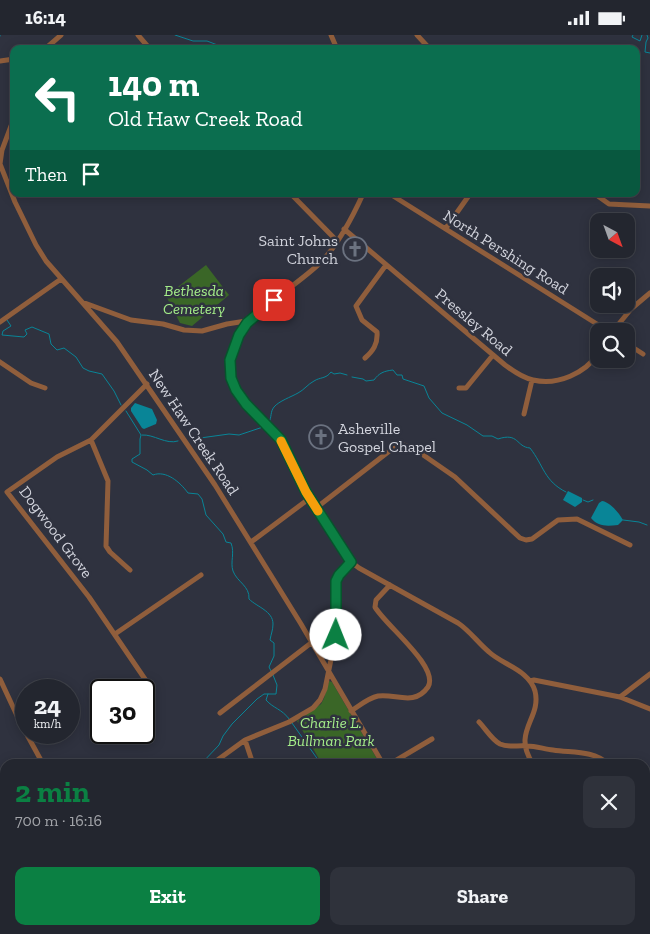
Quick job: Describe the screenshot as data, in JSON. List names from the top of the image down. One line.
{"streets":{"street":["North Pershing Road","Pressley Road","New Haw Creek Road","Dogwood Grove"]},"crossings":[["New Haw Creek Road","Dogwood Grove"]],"parks":["Bethesda Cemetery","Charlie L. Bullman Park"],"places":{"church":["Saint Johns Church","Asheville Gospel Chapel"]},"north":"bottom right","page":{"status":"16:14","turn":["140 m","Old Haw Creek Road"],"then":"Then","speed":"24 km/h","limit":"30","heading":["2 min","700 m · 16:16"],"buttons":["Exit","Share"]}}
